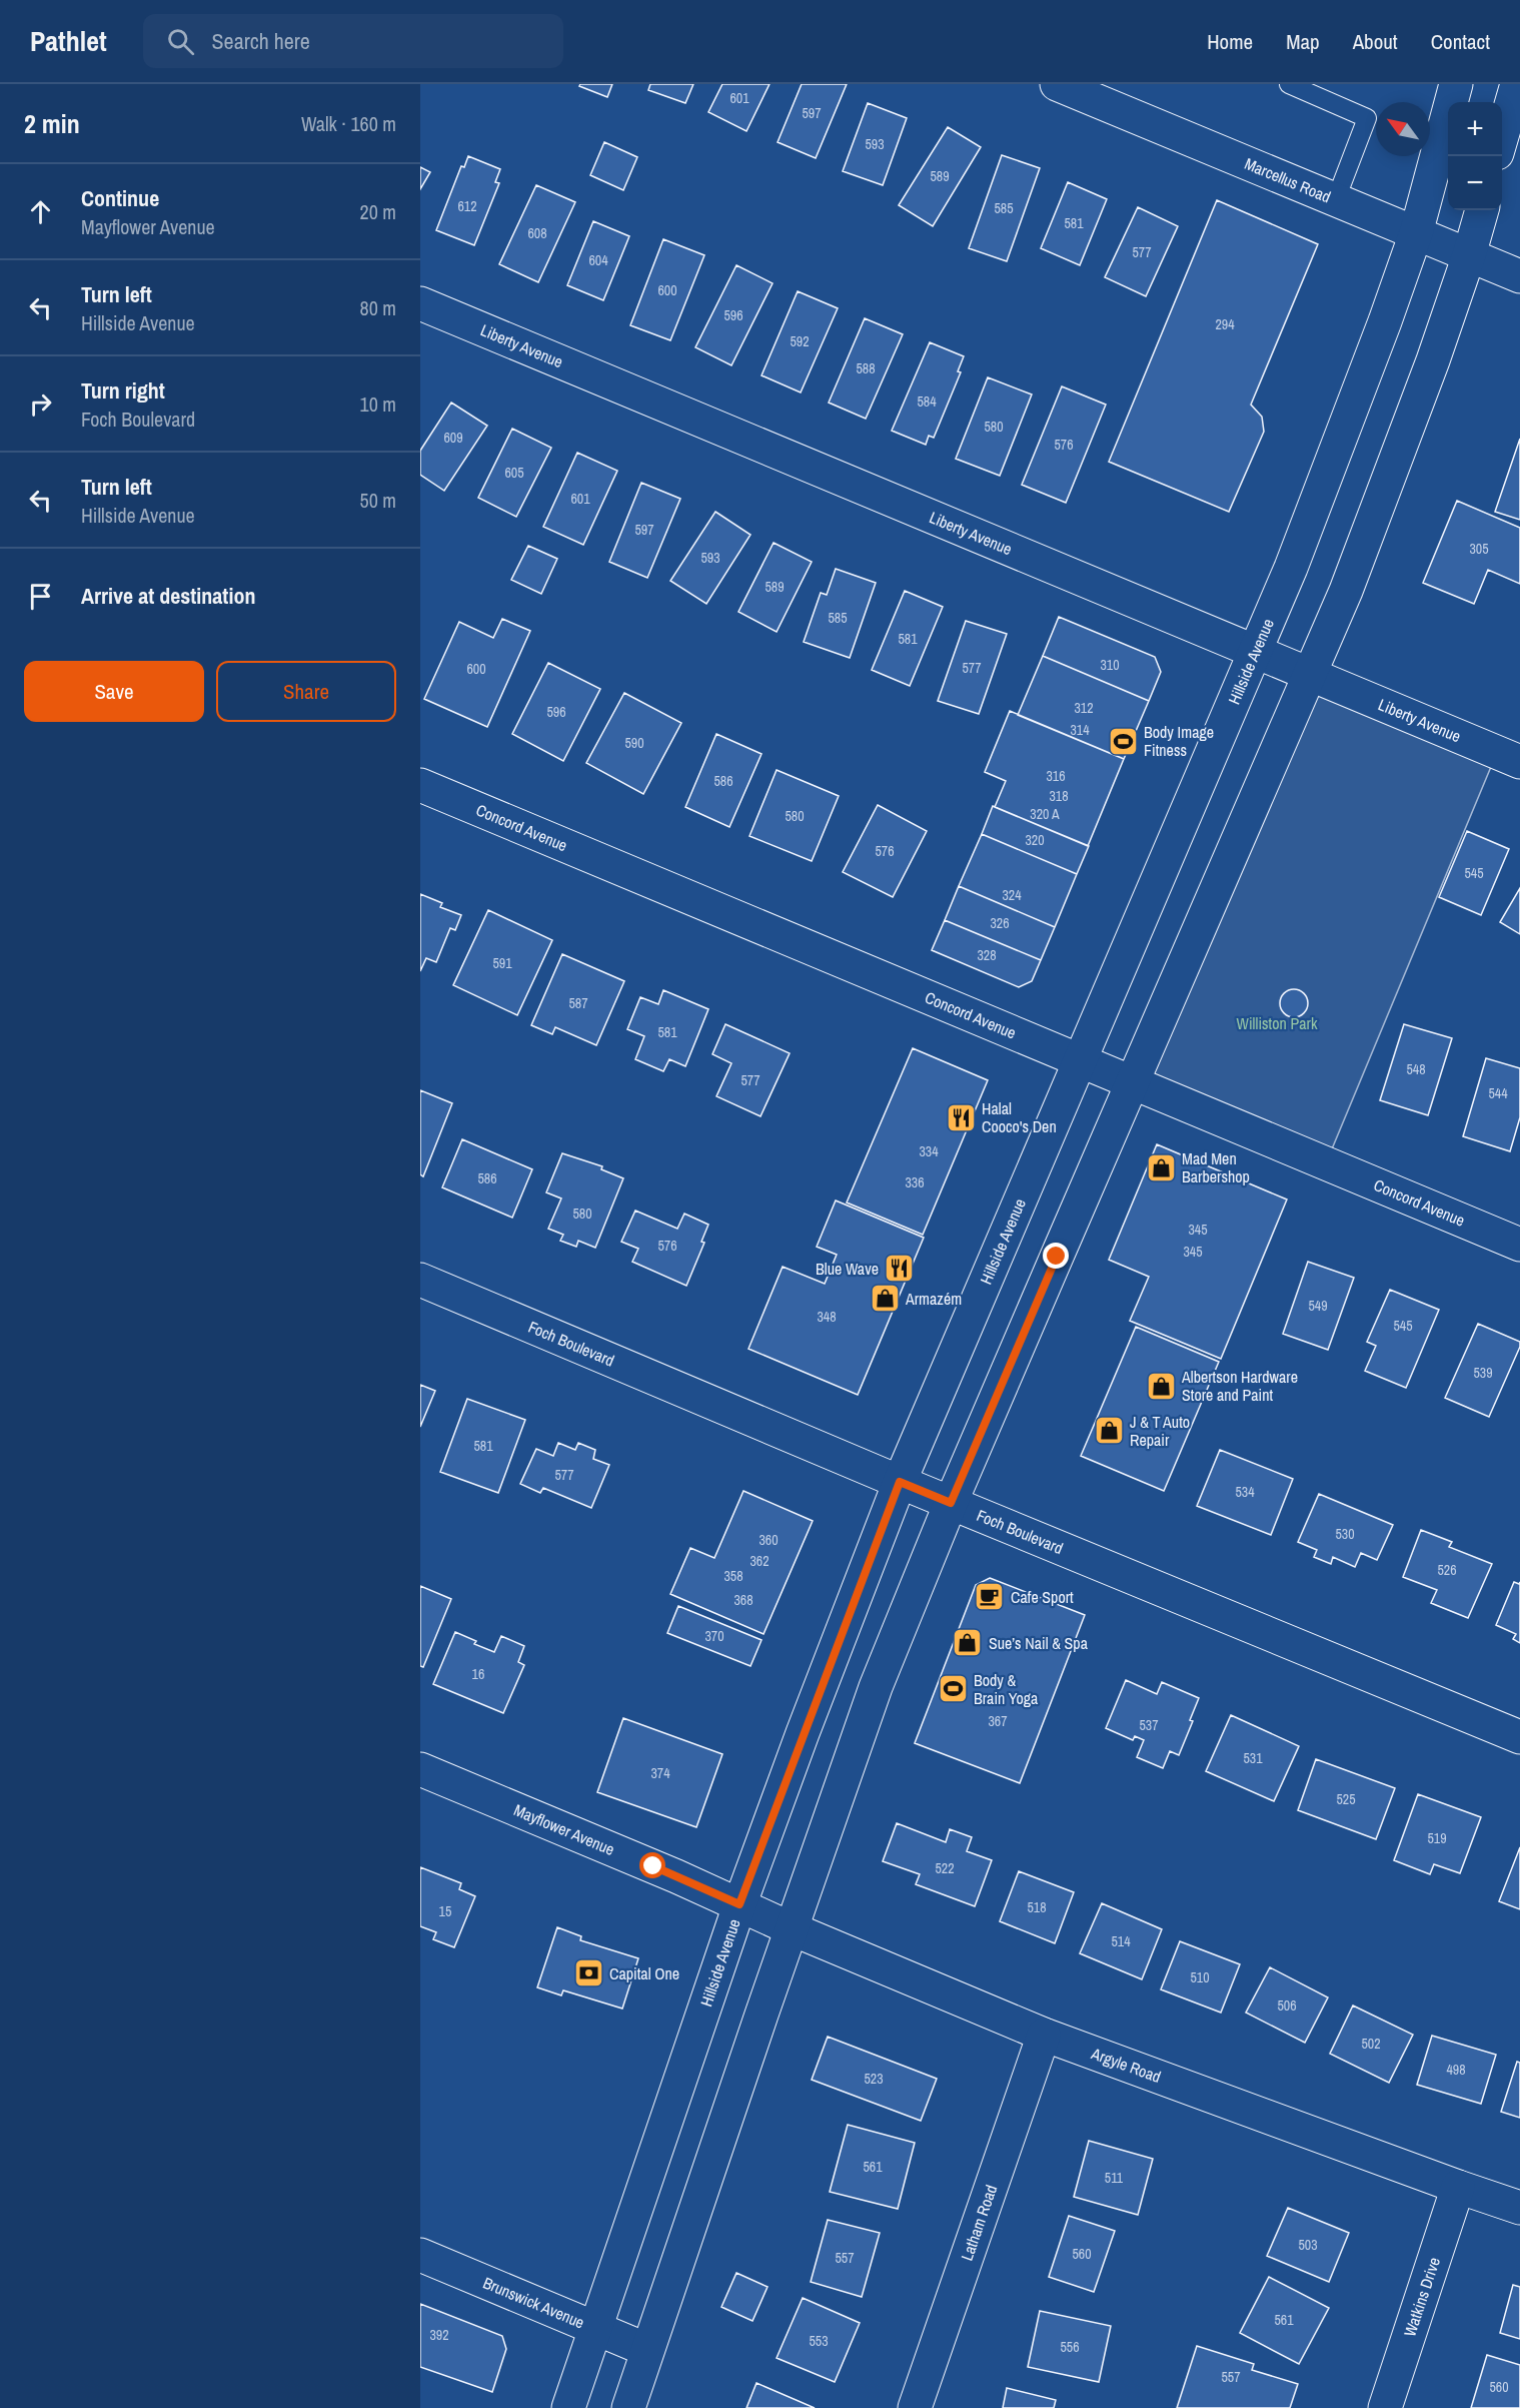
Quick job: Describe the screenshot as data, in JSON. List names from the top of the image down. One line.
{"streets":{"street":["Marcellus Road","Liberty Avenue","Hillside Avenue","Concord Avenue","Foch Boulevard","Mayflower Avenue","Argyle Road","Latham Road","Watkins Drive","Brunswick Avenue"]},"crossings":[["Marcellus Road","Hillside Avenue"],["Liberty Avenue","Hillside Avenue"],["Hillside Avenue","Concord Avenue"],["Hillside Avenue","Foch Boulevard"],["Hillside Avenue","Mayflower Avenue"],["Hillside Avenue","Argyle Road"],["Hillside Avenue","Brunswick Avenue"],["Mayflower Avenue","Argyle Road"],["Argyle Road","Latham Road"],["Argyle Road","Watkins Drive"]],"parks":["Williston Park"],"places":{"sports":["Body Image Fitness","Body & Brain Yoga"],"restaurant":["Halal Cooco's Den","Blue Wave"],"shop":["Mad Men Barbershop","Armazém","Albertson Hardware Store and Paint","J & T Auto Repair","Sue’s Nail & Spa"],"cafe":["Cafe Sport"],"bank":["Capital One"]},"house_numbers":["601","597","593","589","612","585","581","608","577","604","600","596","294","592","588","584","580","609","576","605","601","597","305","593","589","585","581","310","577","600","312","596","314","590","316","586","318","320 A","580","320","576","545","324","326","328","591","587","581","548","577","544","334","586","336","580","345","576","345","549","348","545","539","581","577","534","530","360","362","526","358","368","370","16","367","537","531","374","525","519","522","518","15","514","510","506","502","498","523","561","511","503","560","557","561","392","553","556","557","560"],"north":"top left","page":{"header":"Pathlet","search":"Search here","nav":["Home","Map","About","Contact"],"heading":["2 min","Walk · 160 m"],"map_buttons":["+","−"],"list":[["Continue","Mayflower Avenue","20 m"],["Turn left","Hillside Avenue","80 m"],["Turn right","Foch Boulevard","10 m"],["Turn left","Hillside Avenue","50 m"],"Arrive at destination"],"buttons":["Save","Share"]}}
